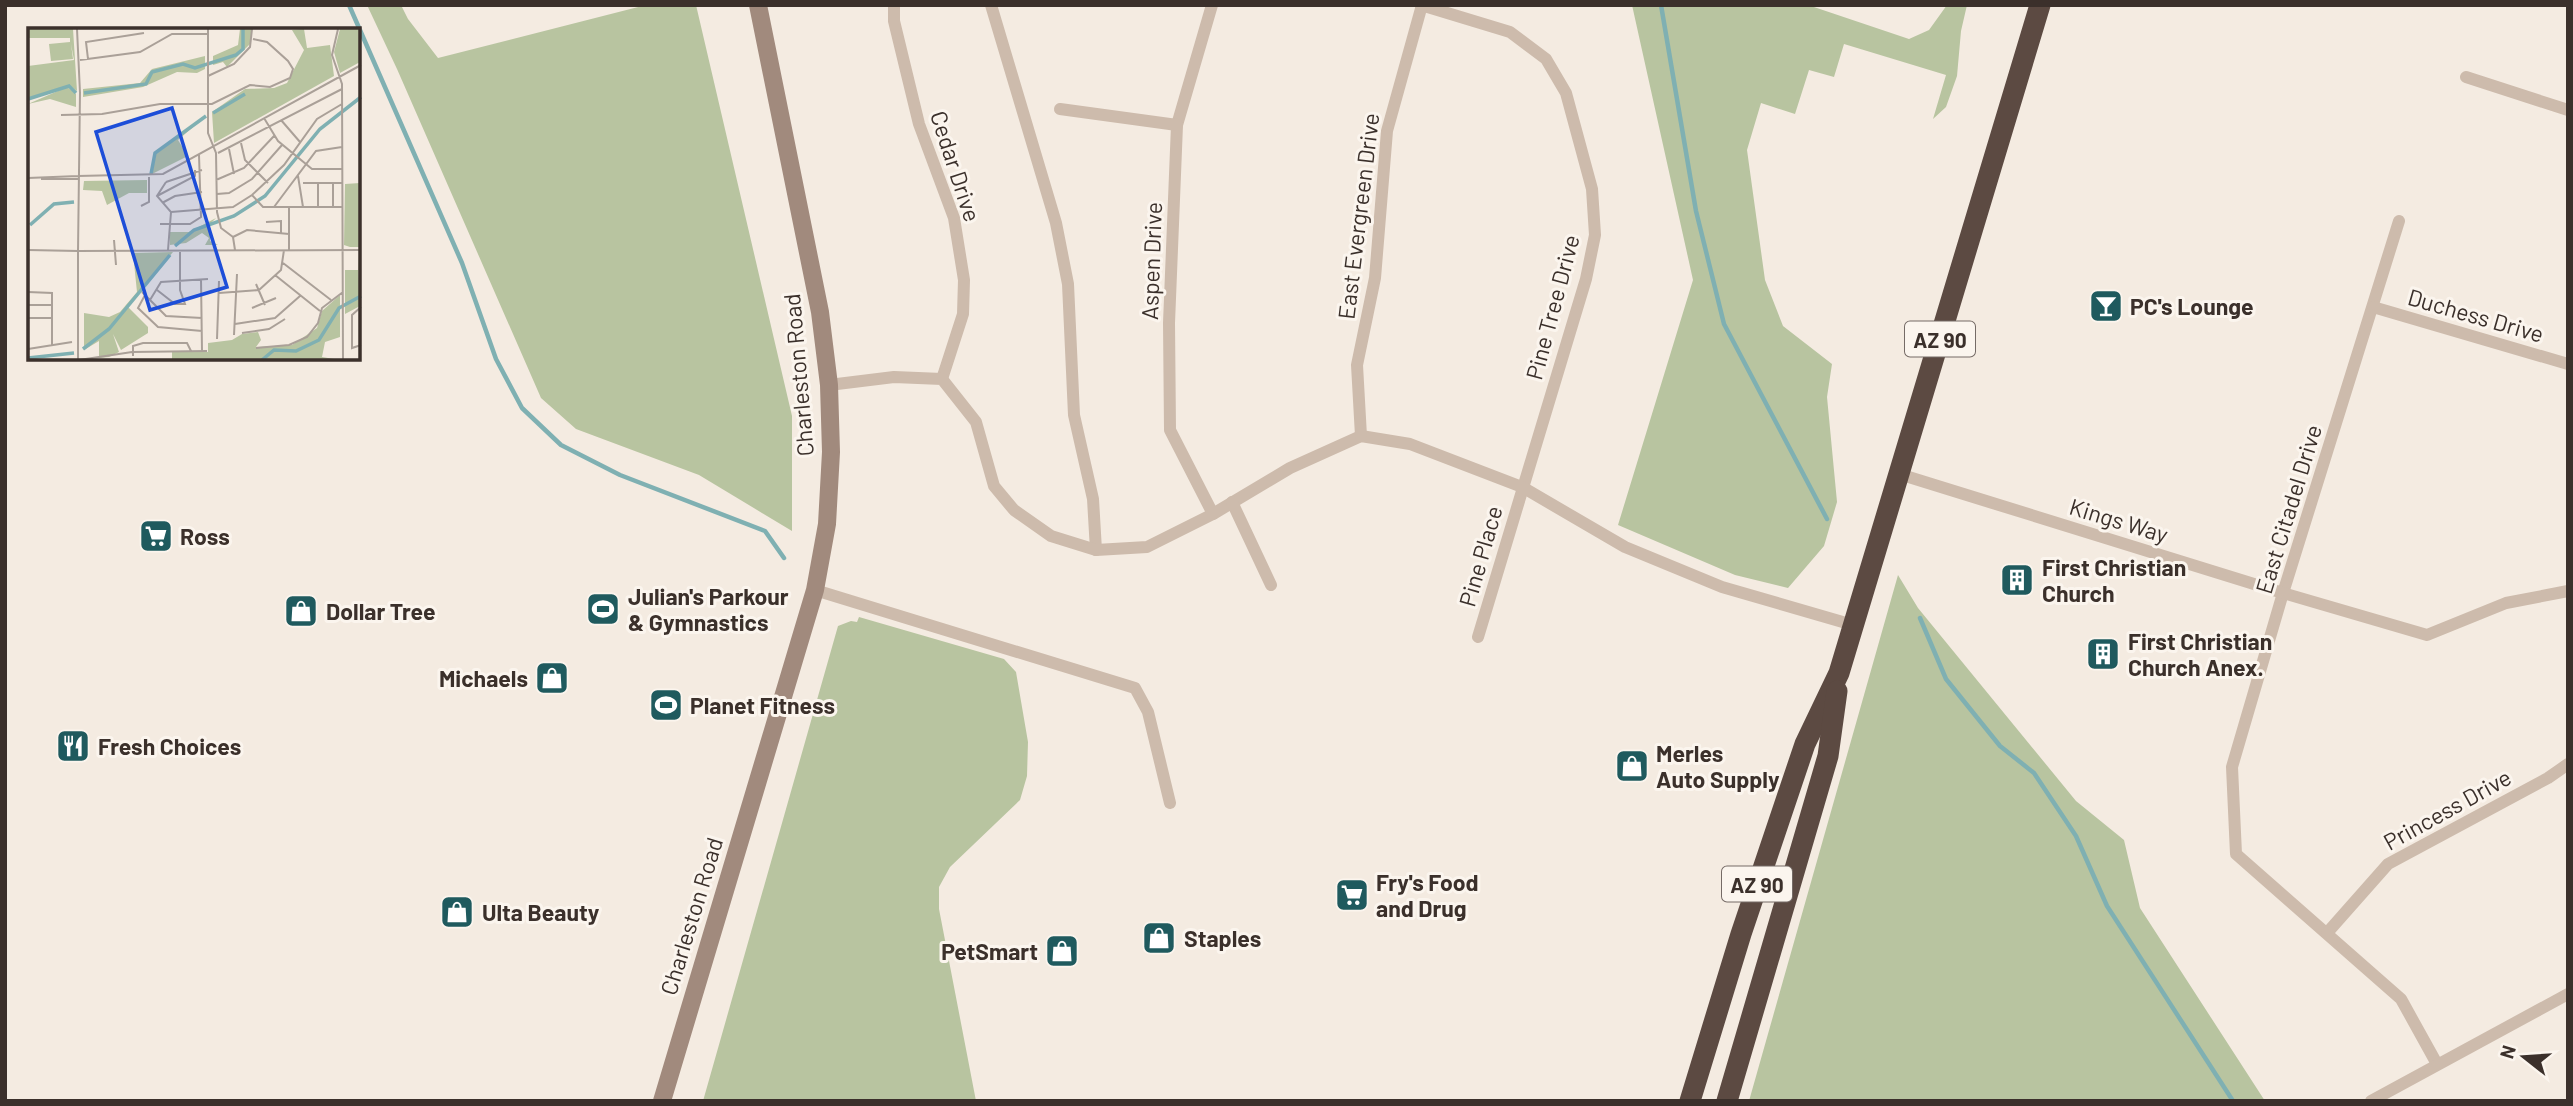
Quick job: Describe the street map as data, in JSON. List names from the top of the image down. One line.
{"streets":{"highway":["AZ 90"],"main road":["Charleston Road"],"street":["Cedar Drive","East Evergreen Drive","Aspen Drive","Pine Tree Drive","Duchess Drive","East Citadel Drive","Kings Way","Pine Place","Princess Drive"]},"crossings":[["East Evergreen Drive","Pine Tree Drive"],["Pine Tree Drive","Pine Place"],["Duchess Drive","East Citadel Drive"],["AZ 90","Kings Way"],["East Citadel Drive","Kings Way"],["East Citadel Drive","Princess Drive"]],"places":{"bar":["PC's Lounge"],"supermarket":["Ross","Fry's Food and Drug"],"building":["First Christian Church","First Christian Church Anex."],"sports":["Julian's Parkour & Gymnastics","Planet Fitness"],"shop":["Dollar Tree","Michaels","Merles Auto Supply","Ulta Beauty","Staples","PetSmart"],"restaurant":["Fresh Choices"]},"north":"left"}
